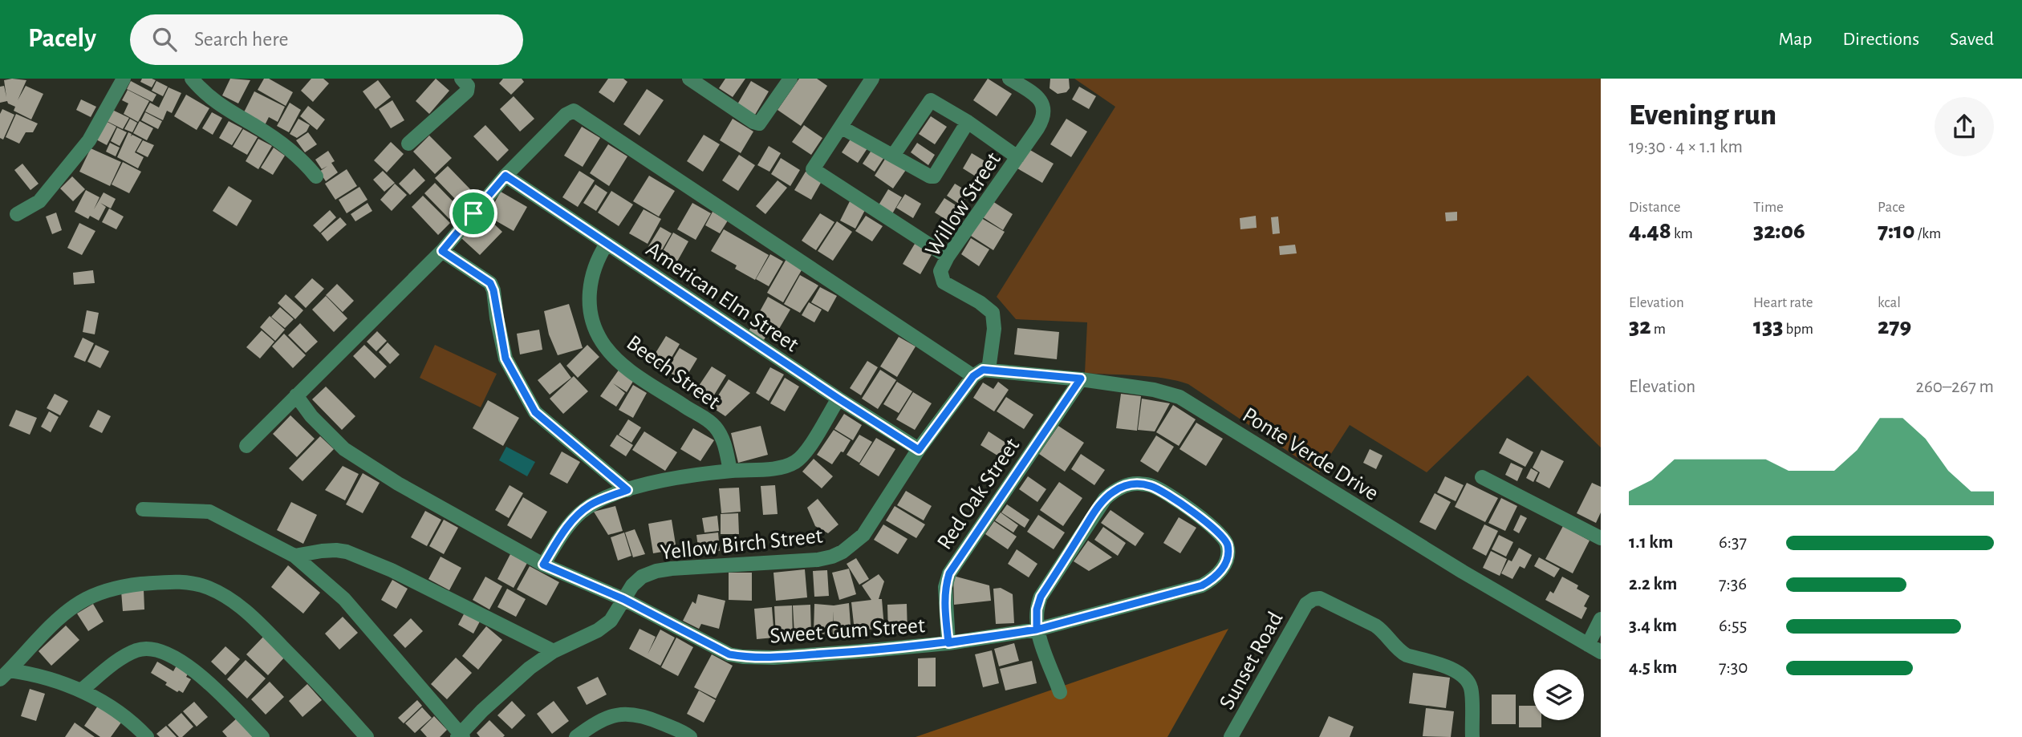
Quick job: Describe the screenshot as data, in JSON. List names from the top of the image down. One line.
{"streets":{"street":["Willow Street","American Elm Street","Beech Street","Ponte Verde Drive","Red Oak Street","Yellow Birch Street","Sweet Gum Street","Sunset Road"]},"crossings":[["Willow Street","Ponte Verde Drive"],["American Elm Street","Beech Street"],["American Elm Street","Yellow Birch Street"],["Ponte Verde Drive","Red Oak Street"],["Ponte Verde Drive","Yellow Birch Street"],["Red Oak Street","Sweet Gum Street"],["Yellow Birch Street","Sweet Gum Street"]],"page":{"header":"Pacely","search":"Search here","nav":["Map","Directions","Saved"],"heading":["Evening run","19:30 · 4 × 1.1 km"],"stats":[["Distance","4.48 km"],["Time","32:06"],["Pace","7:10 /km"],["Elevation","32 m"],["Heart rate","133 bpm"],["kcal","279"]],"chart":["Elevation","260–267 m"],"list":[{"name":"1.1 km","note":"6:37"},{"name":"2.2 km","note":"7:36"},{"name":"3.4 km","note":"6:55"},{"name":"4.5 km","note":"7:30"}]}}
